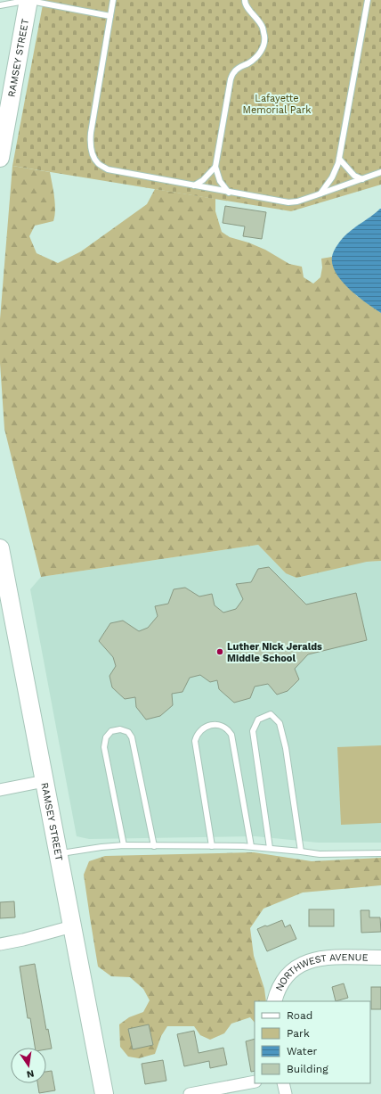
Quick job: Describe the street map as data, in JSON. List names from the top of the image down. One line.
{"streets":{"main road":["RAMSEY STREET"],"street":["NORTHWEST AVENUE"]},"parks":["Lafayette Memorial Park"],"places":["Luther Nick Jeralds Middle School"],"legend":["Road","Park","Water","Building"],"north":"bottom"}
